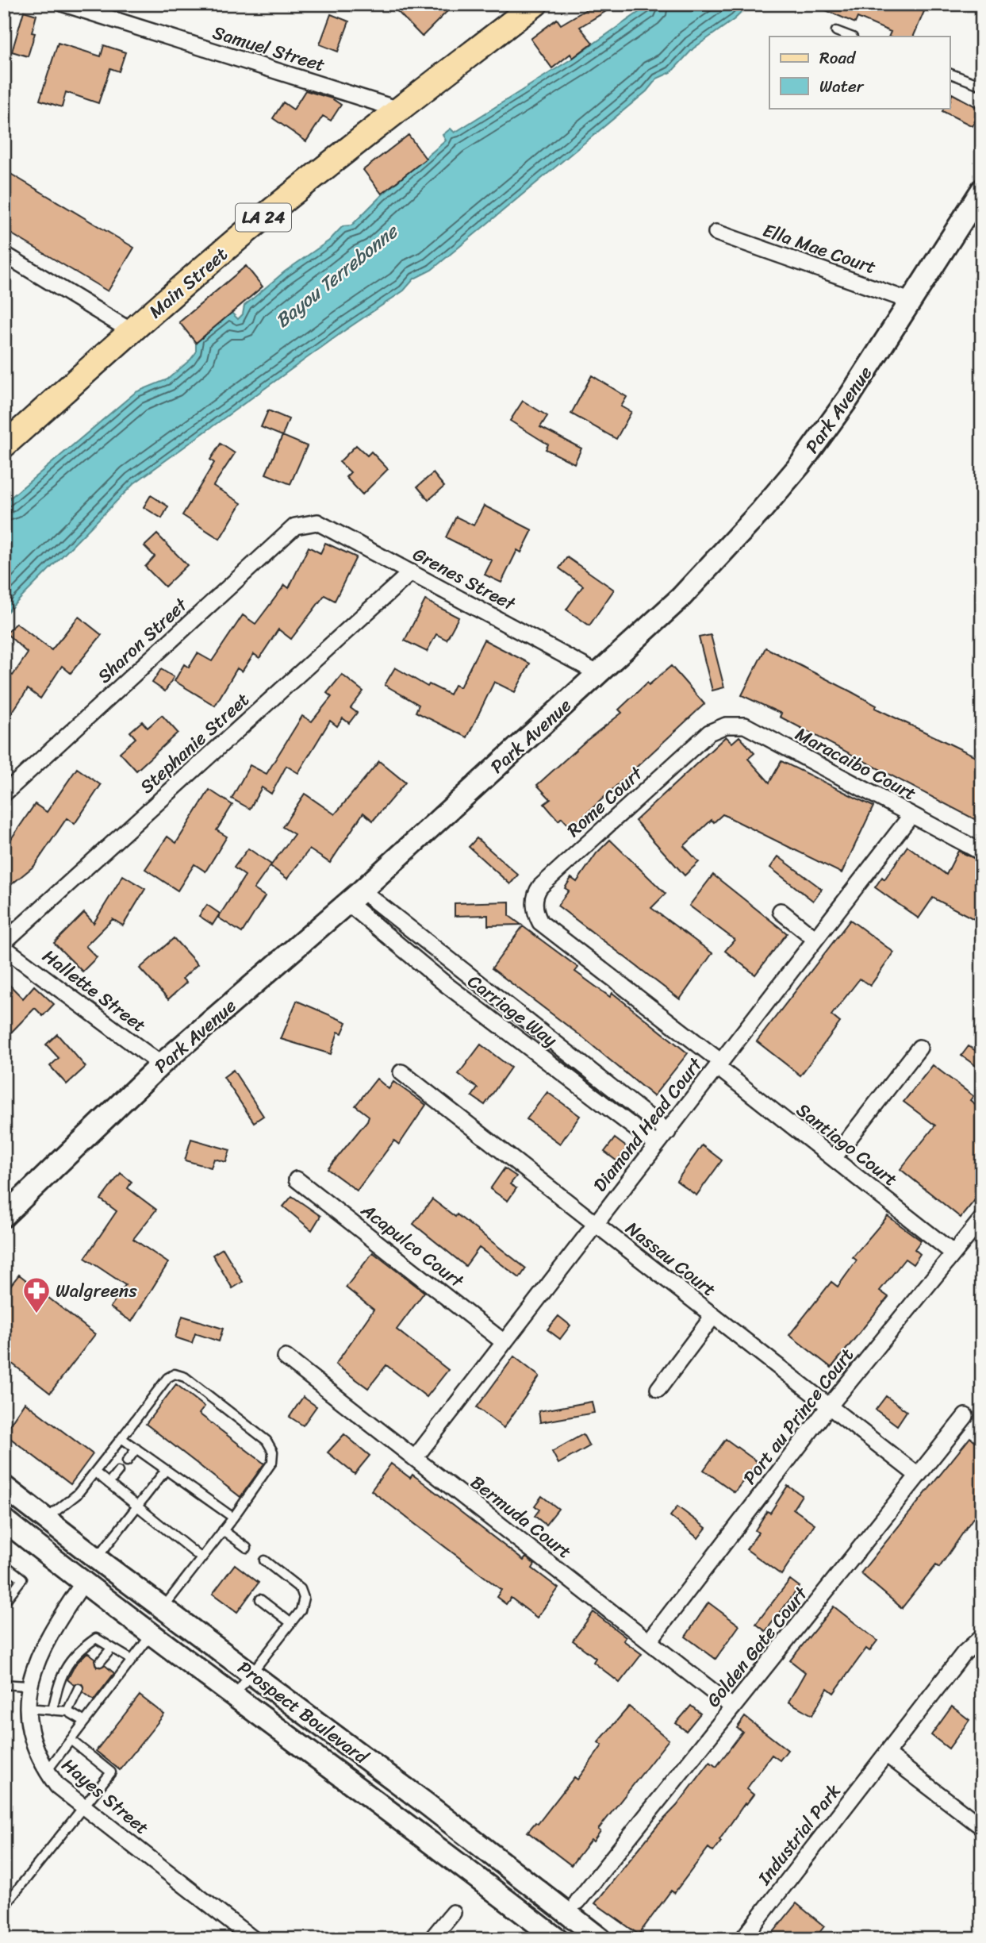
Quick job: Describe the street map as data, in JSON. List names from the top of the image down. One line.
{"streets":{"main road":["LA 24","Main Street","Park Avenue","Prospect Boulevard"],"street":["Samuel Street","Ella Mae Court","Grenes Street","Sharon Street","Stephanie Street","Maracaibo Court","Rome Court","Hallette Street","Carriage Way","Diamond Head Court","Santiago Court","Acapulco Court","Nassau Court","Port au Prince Court","Bermuda Court","Golden Gate Court","Hayes Street","Industrial Park"]},"crossings":[["Samuel Street","Main Street"],["Ella Mae Court","Park Avenue"],["Park Avenue","Grenes Street"],["Park Avenue","Hallette Street"],["Park Avenue","Carriage Way"],["Grenes Street","Sharon Street"],["Grenes Street","Stephanie Street"],["Maracaibo Court","Rome Court"],["Maracaibo Court","Diamond Head Court"],["Rome Court","Santiago Court"],["Carriage Way","Diamond Head Court"],["Diamond Head Court","Santiago Court"],["Diamond Head Court","Acapulco Court"],["Diamond Head Court","Nassau Court"],["Diamond Head Court","Bermuda Court"],["Santiago Court","Port au Prince Court"],["Nassau Court","Port au Prince Court"],["Nassau Court","Golden Gate Court"],["Port au Prince Court","Bermuda Court"],["Bermuda Court","Golden Gate Court"],["Prospect Boulevard","Hayes Street"]],"water":["Bayou Terrebonne"],"places":{"pharmacy":["Walgreens"]},"legend":["Road","Water"]}
